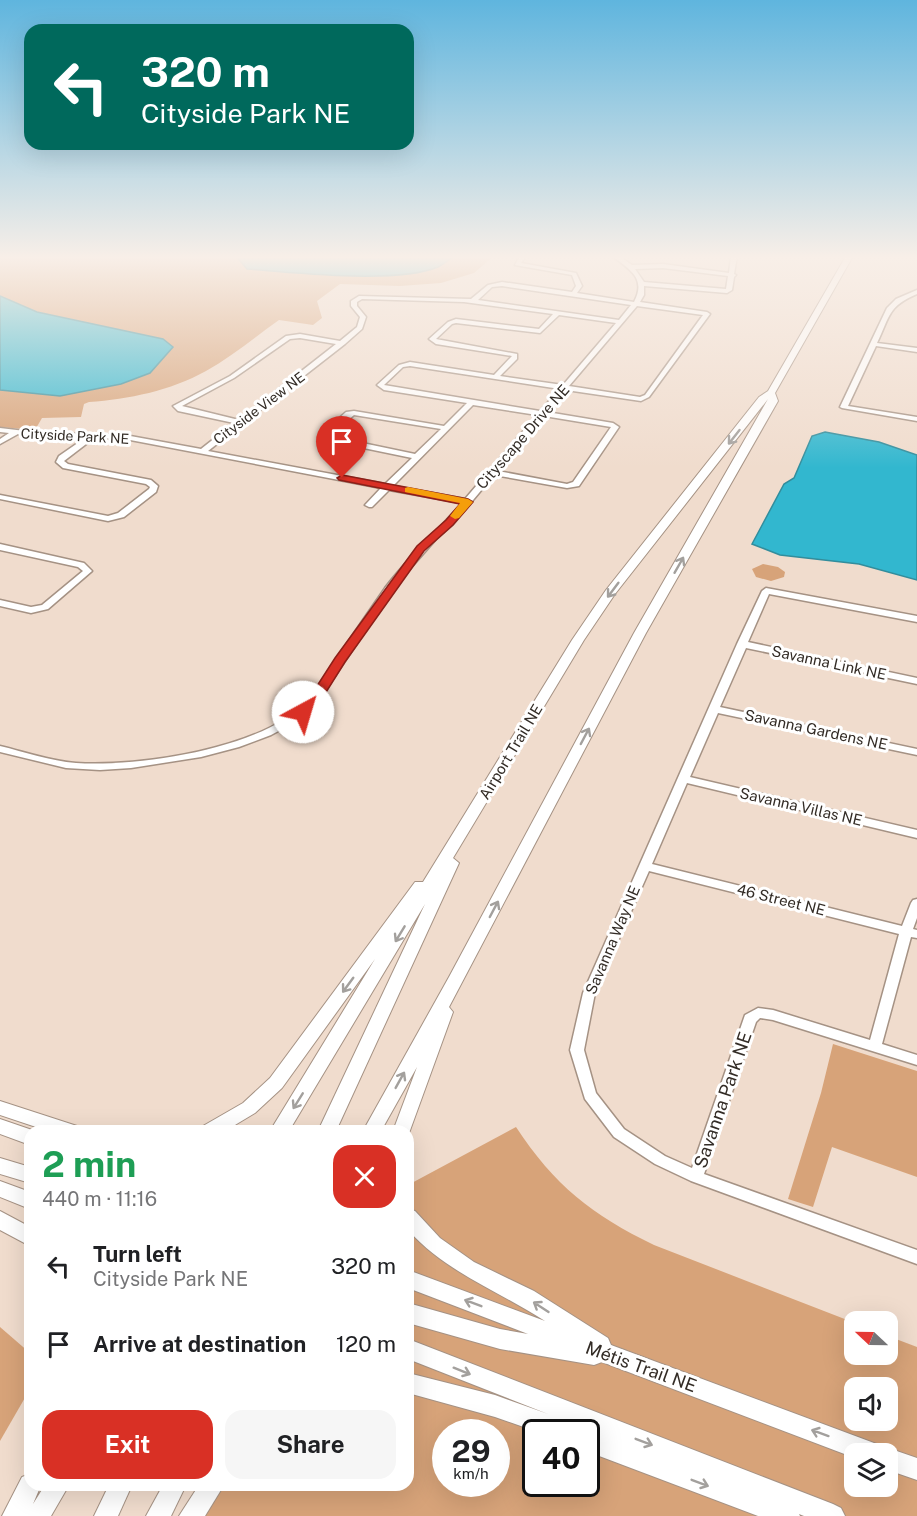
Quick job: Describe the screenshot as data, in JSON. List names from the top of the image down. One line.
{"streets":{"main road":["Airport Trail NE","Métis Trail NE"],"street":["Cityside View NE","Cityside Park NE","Cityscape Drive NE","Savanna Link NE","Savanna Gardens NE","Savanna Villas NE","46 Street NE","Savanna Way NE","Savanna Park NE"]},"crossings":[["Cityside View NE","Cityside Park NE"],["Cityside Park NE","Cityscape Drive NE"],["Savanna Link NE","Savanna Way NE"],["Savanna Gardens NE","Savanna Way NE"],["Savanna Villas NE","Savanna Way NE"],["46 Street NE","Savanna Way NE"],["Savanna Way NE","Savanna Park NE"]],"north":"left","page":{"turn":["320 m","Cityside Park NE"],"heading":["2 min","440 m · 11:16"],"list":[{"name":"Turn left","note":"Cityside Park NE","value":"320 m"},{"name":"Arrive at destination","value":"120 m"}],"buttons":["Exit","Share"],"speed":"29 km/h","limit":"40"}}
